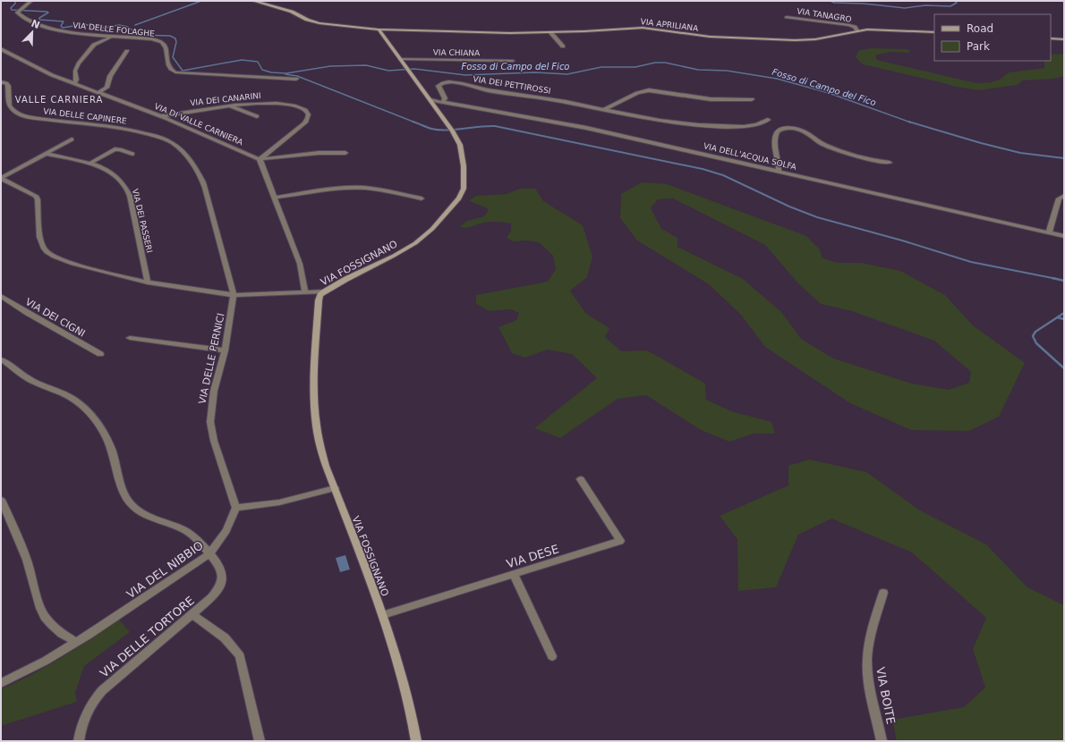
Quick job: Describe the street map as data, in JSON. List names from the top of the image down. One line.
{"streets":{"street":["VIA TANAGRO","VIA APRILIANA","VIA DELLE FOLAGHE","VIA CHIANA","VIA DEI PETTIROSSI","VIA DEI CANARINI","VIA DELLE CAPINERE","VIA DI VALLE CARNIERA","VIA DELL'ACQUA SOLFA","VIA DEI PASSERI","VIA FOSSIGNANO","VIA DEI CIGNI","VIA DELLE PERNICI","VIA DESE","VIA DEL NIBBIO","VIA DELLE TORTORE","VIA BOITE"]},"crossings":[["VIA TANAGRO","VIA APRILIANA"],["VIA APRILIANA","VIA FOSSIGNANO"],["VIA CHIANA","VIA FOSSIGNANO"],["VIA DEI PETTIROSSI","VIA DELL'ACQUA SOLFA"],["VIA DEI CANARINI","VIA DI VALLE CARNIERA"],["VIA DELLE CAPINERE","VIA DELLE PERNICI"],["VIA DELL'ACQUA SOLFA","VIA FOSSIGNANO"],["VIA FOSSIGNANO","VIA DESE"],["VIA DELLE PERNICI","VIA DEL NIBBIO"],["VIA DEL NIBBIO","VIA DELLE TORTORE"]],"districts":["VALLE CARNIERA"],"water":["Fosso di Campo del Fico"],"legend":["Road","Park"],"north":"top right"}
